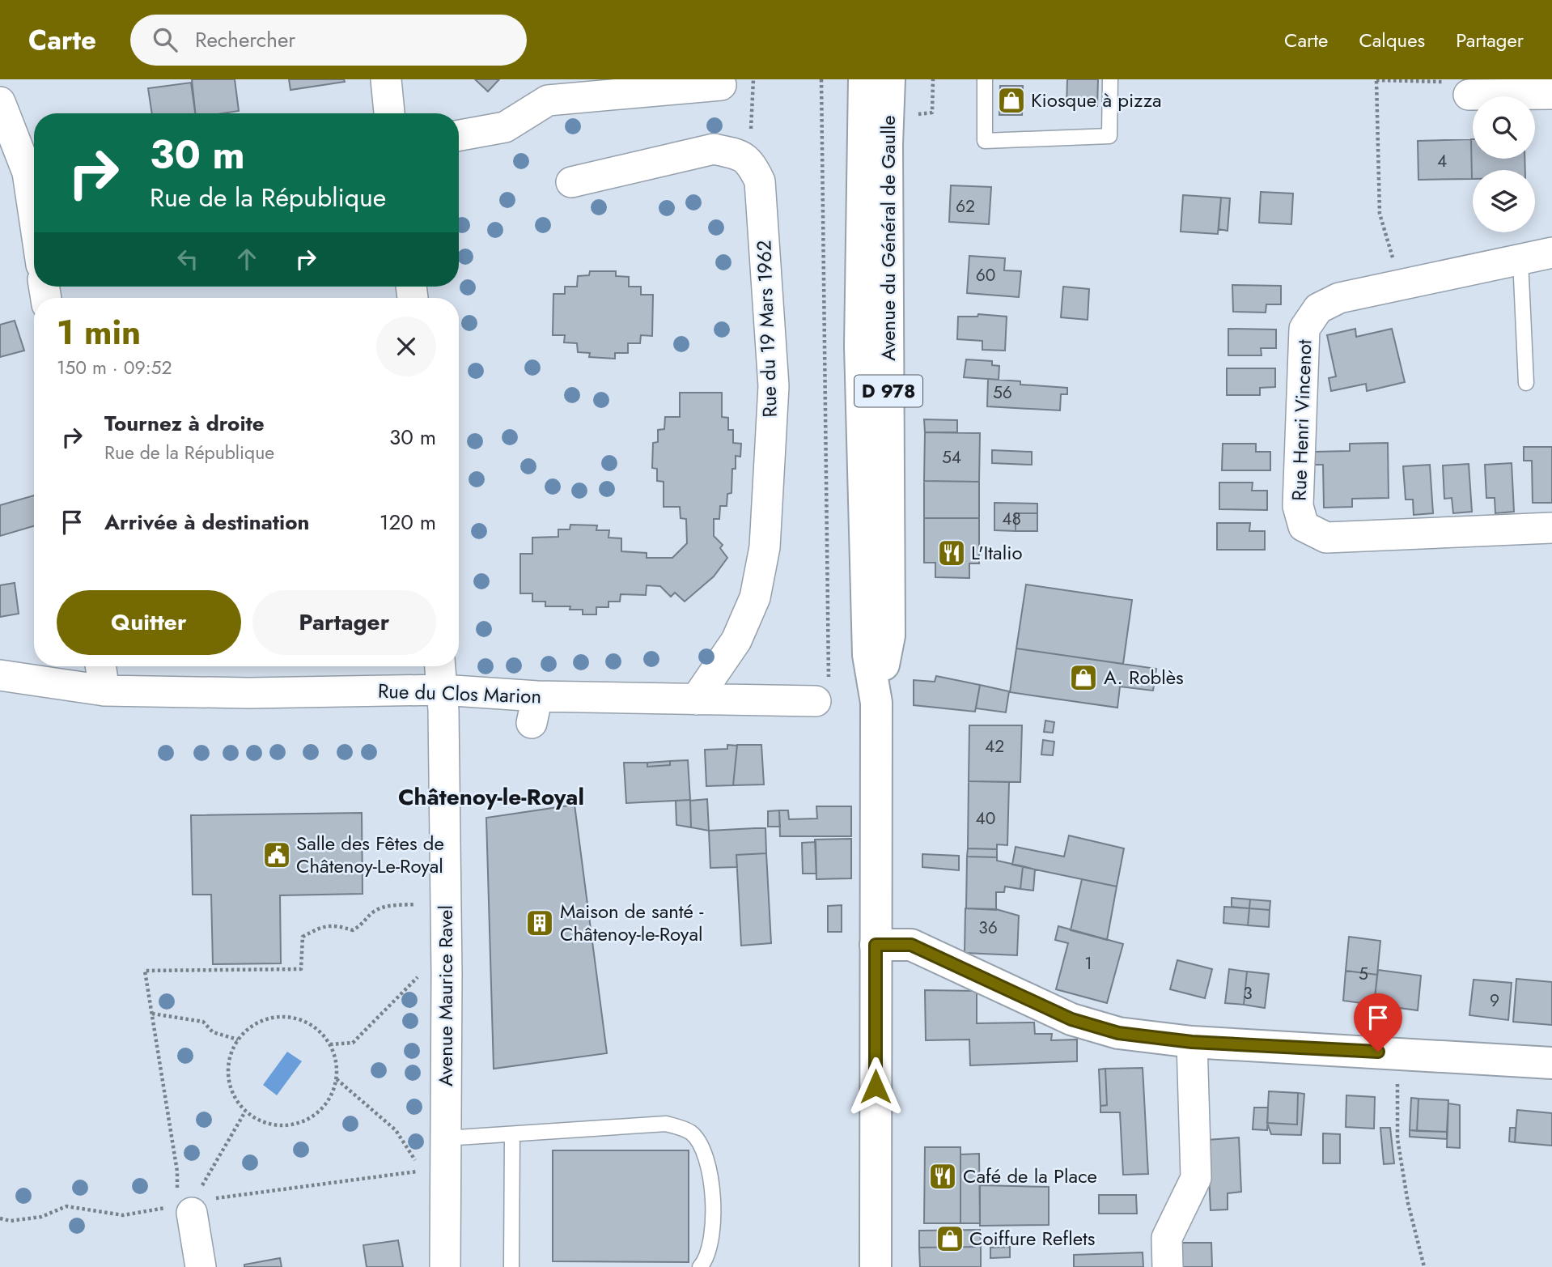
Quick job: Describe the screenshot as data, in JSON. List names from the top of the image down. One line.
{"streets":{"main road":["Avenue du Général de Gaulle","D 978"],"street":["Rue du 19 Mars 1962","Rue Henri Vincenot","Rue du Clos Marion","Avenue Maurice Ravel"]},"crossings":[["Rue du 19 Mars 1962","Rue du Clos Marion"],["Rue du Clos Marion","Avenue Maurice Ravel"]],"districts":["Châtenoy-le-Royal"],"places":{"shop":["Kiosque à pizza","A. Roblès","Coiffure Reflets"],"restaurant":["L'Italio","Café de la Place"],"public building":["Salle des Fêtes de Châtenoy-Le-Royal"],"building":["Maison de santé - Châtenoy-le-Royal"]},"house_numbers":["4","62","60","56","54","48","42","40","36","1","5","3","9"],"page":{"header":"Carte","search":"Rechercher","nav":["Carte","Calques","Partager"],"turn":["30 m","Rue de la République"],"heading":["1 min","150 m · 09:52"],"list":[{"name":"Tournez à droite","note":"Rue de la République","value":"30 m"},{"name":"Arrivée à destination","value":"120 m"}],"buttons":["Quitter","Partager"]}}
